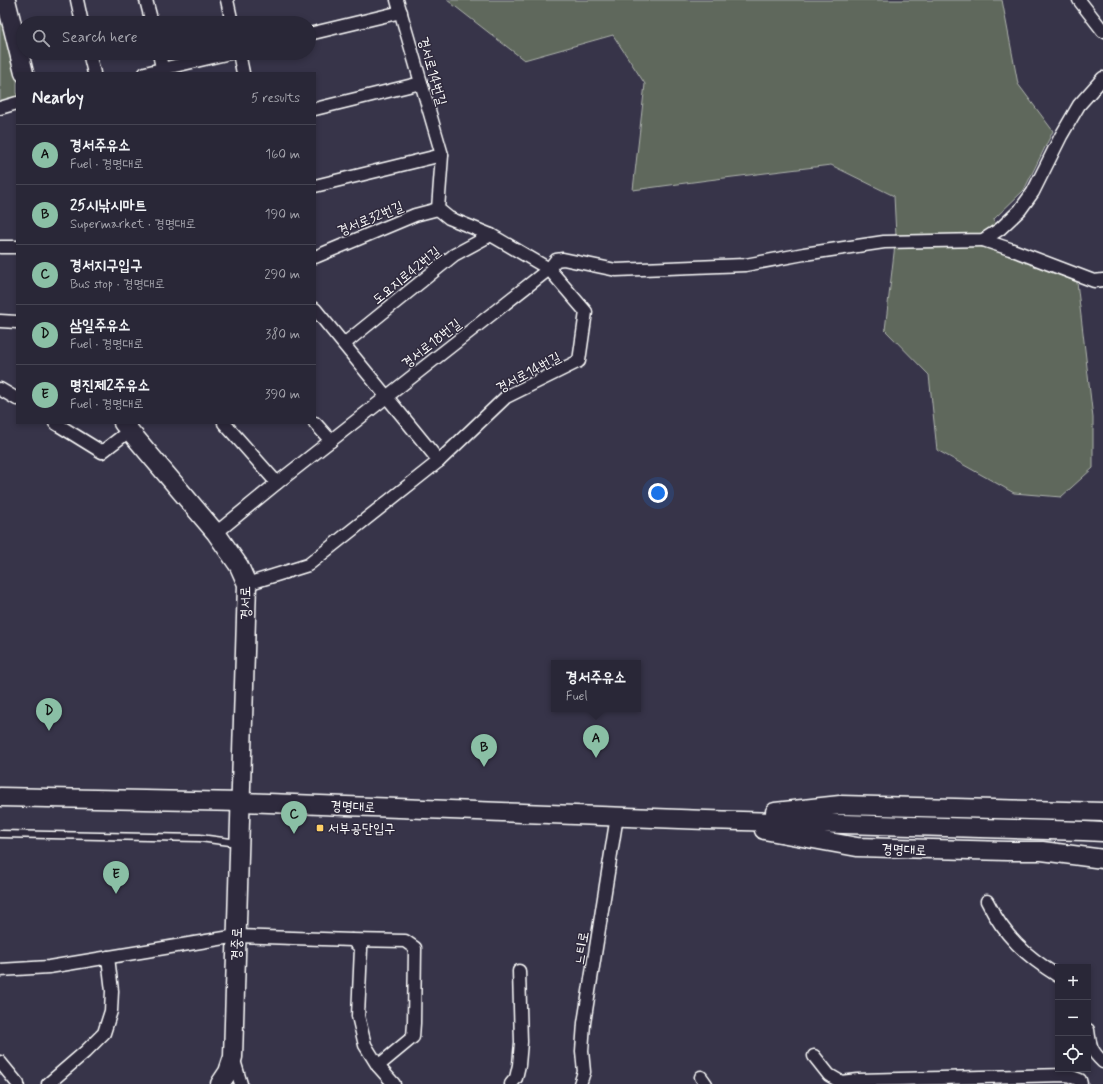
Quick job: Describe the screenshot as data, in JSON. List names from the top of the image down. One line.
{"streets":{"main road":["경서로","경명대로","경중로"],"street":["경서로14번길","경서로32번길","도요지로42번길","경서로18번길","느티로"]},"crossings":[["경서로14번길","경서로32번길"],["경서로14번길","도요지로42번길"],["경서로14번길","경서로18번길"],["경서로14번길","경서로"],["경서로18번길","경서로"],["경서로","경명대로"],["경서로","경중로"],["경명대로","경중로"],["경명대로","느티로"]],"places":{"transit":["서부공단입구"]},"page":{"search":"Search here","heading":["Nearby","5 results"],"list":[{"mark":"A","name":"경서주유소","note":"Fuel · 경명대로","value":"160 m"},{"mark":"B","name":"25시낚시마트","note":"Supermarket · 경명대로","value":"190 m"},{"mark":"C","name":"경서지구입구","note":"Bus stop · 경명대로","value":"290 m"},{"mark":"D","name":"삼일주유소","note":"Fuel · 경명대로","value":"380 m"},{"mark":"E","name":"명진제2주유소","note":"Fuel · 경명대로","value":"390 m"}],"popup":["경서주유소","Fuel"],"pins":["D","A","B","C","E"],"map_buttons":["+","−"]}}
